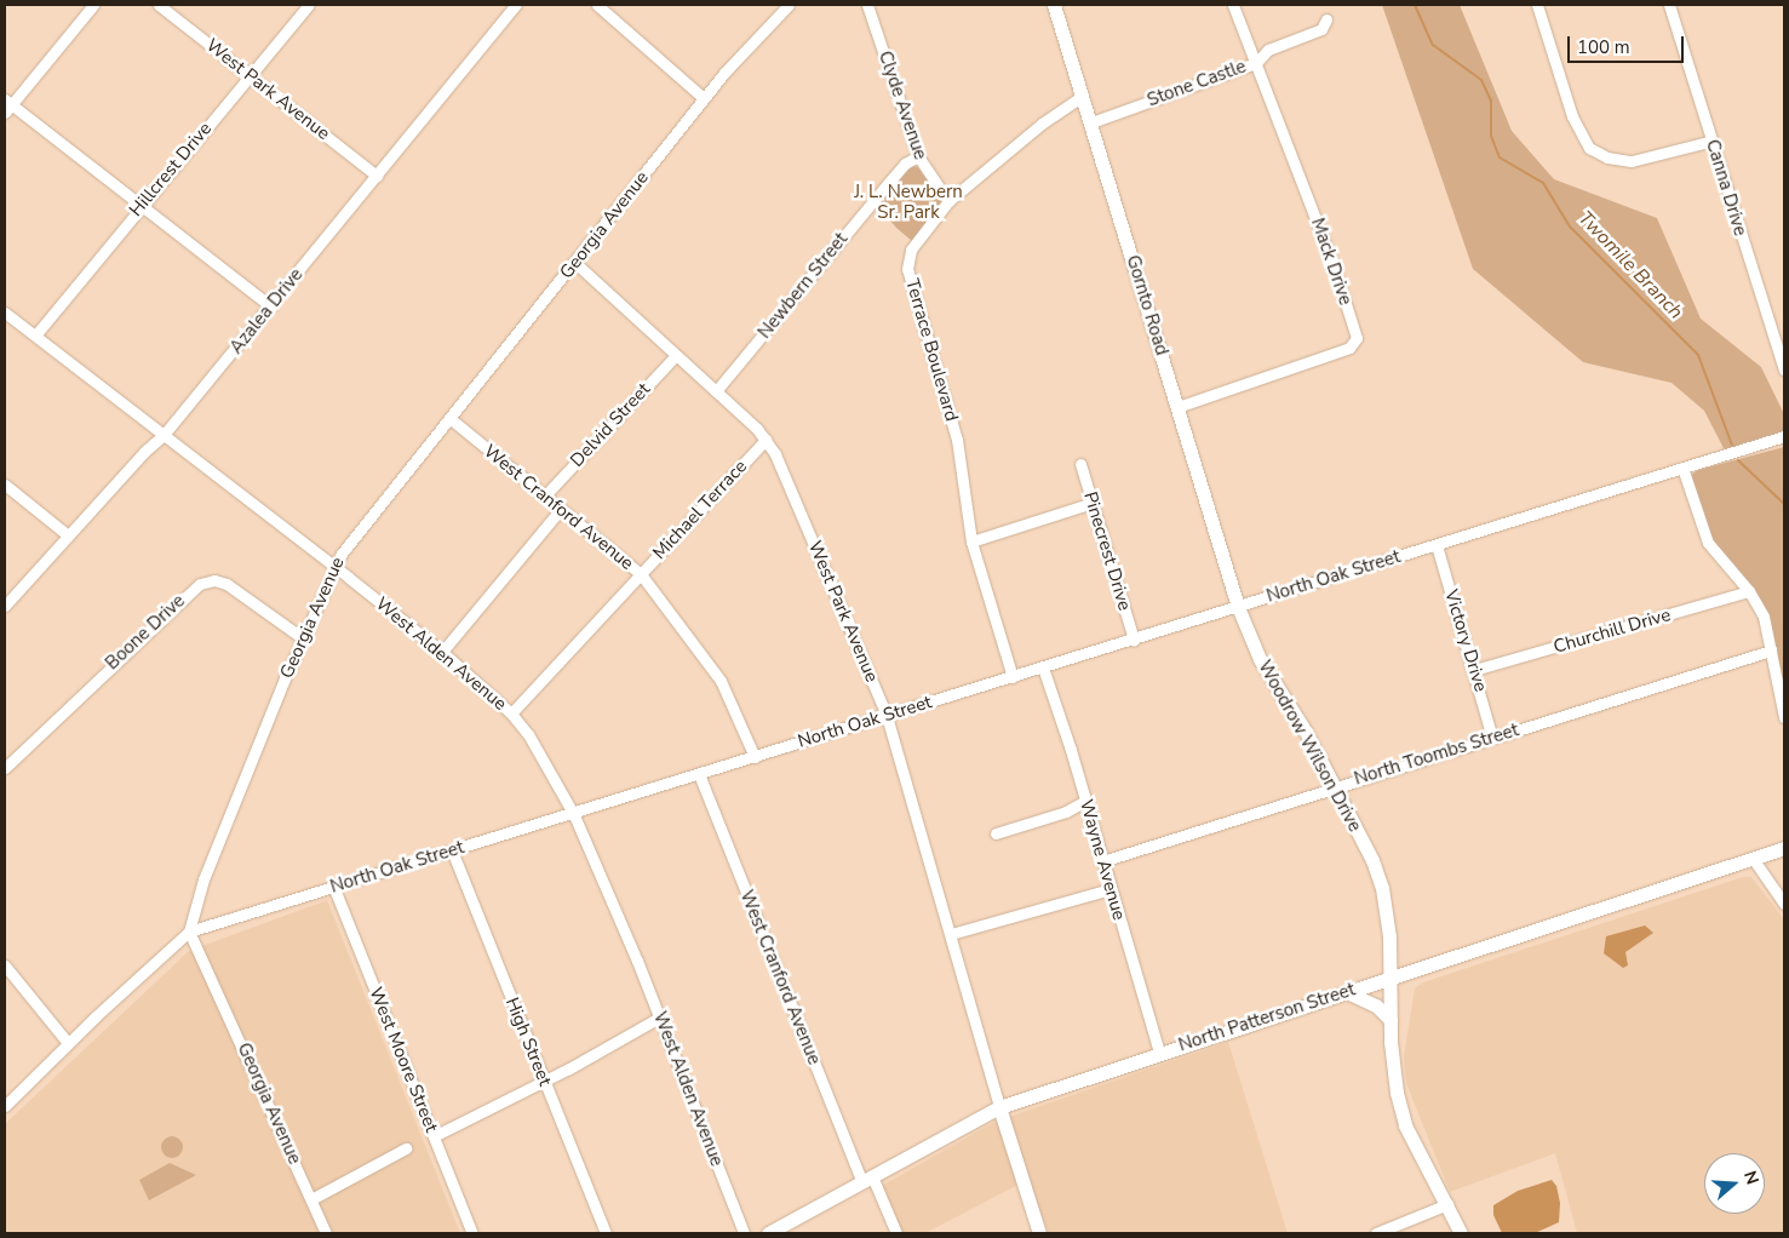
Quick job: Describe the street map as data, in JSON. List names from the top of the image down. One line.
{"streets":{"main road":["Gornto Road","Woodrow Wilson Drive","North Patterson Street"],"street":["Stone Castle","West Park Avenue","Clyde Avenue","Hillcrest Drive","Canna Drive","Georgia Avenue","Mack Drive","Newbern Street","Azalea Drive","Terrace Boulevard","Delvid Street","West Cranford Avenue","Michael Terrace","Pinecrest Drive","North Oak Street","Churchill Drive","Boone Drive","Victory Drive","West Alden Avenue","North Toombs Street","Wayne Avenue","High Street","West Moore Street"]},"crossings":[["Stone Castle","Mack Drive"],["Stone Castle","Gornto Road"],["West Park Avenue","Hillcrest Drive"],["West Park Avenue","Georgia Avenue"],["West Park Avenue","Newbern Street"],["West Park Avenue","Azalea Drive"],["West Park Avenue","Delvid Street"],["West Park Avenue","Michael Terrace"],["West Park Avenue","North Oak Street"],["West Park Avenue","North Patterson Street"],["Clyde Avenue","Newbern Street"],["Clyde Avenue","Terrace Boulevard"],["Hillcrest Drive","West Alden Avenue"],["Georgia Avenue","West Cranford Avenue"],["Georgia Avenue","North Oak Street"],["Georgia Avenue","Boone Drive"],["Georgia Avenue","West Alden Avenue"],["Mack Drive","Gornto Road"],["Gornto Road","Terrace Boulevard"],["Gornto Road","North Oak Street"],["Gornto Road","Woodrow Wilson Drive"],["Azalea Drive","West Alden Avenue"],["Terrace Boulevard","North Oak Street"],["Delvid Street","West Cranford Avenue"],["West Cranford Avenue","Michael Terrace"],["West Cranford Avenue","North Oak Street"],["West Cranford Avenue","North Patterson Street"],["Michael Terrace","West Alden Avenue"],["Pinecrest Drive","North Oak Street"],["North Oak Street","Victory Drive"],["North Oak Street","West Alden Avenue"],["North Oak Street","Woodrow Wilson Drive"],["North Oak Street","Wayne Avenue"],["North Oak Street","High Street"],["North Oak Street","West Moore Street"],["Churchill Drive","Victory Drive"],["Victory Drive","North Toombs Street"],["Woodrow Wilson Drive","North Toombs Street"],["Woodrow Wilson Drive","North Patterson Street"],["North Toombs Street","Wayne Avenue"],["Wayne Avenue","North Patterson Street"]],"water":["Twomile Branch"],"parks":["J. L. Newbern Sr. Park"],"scale_bar":"100 m","north":"right"}
